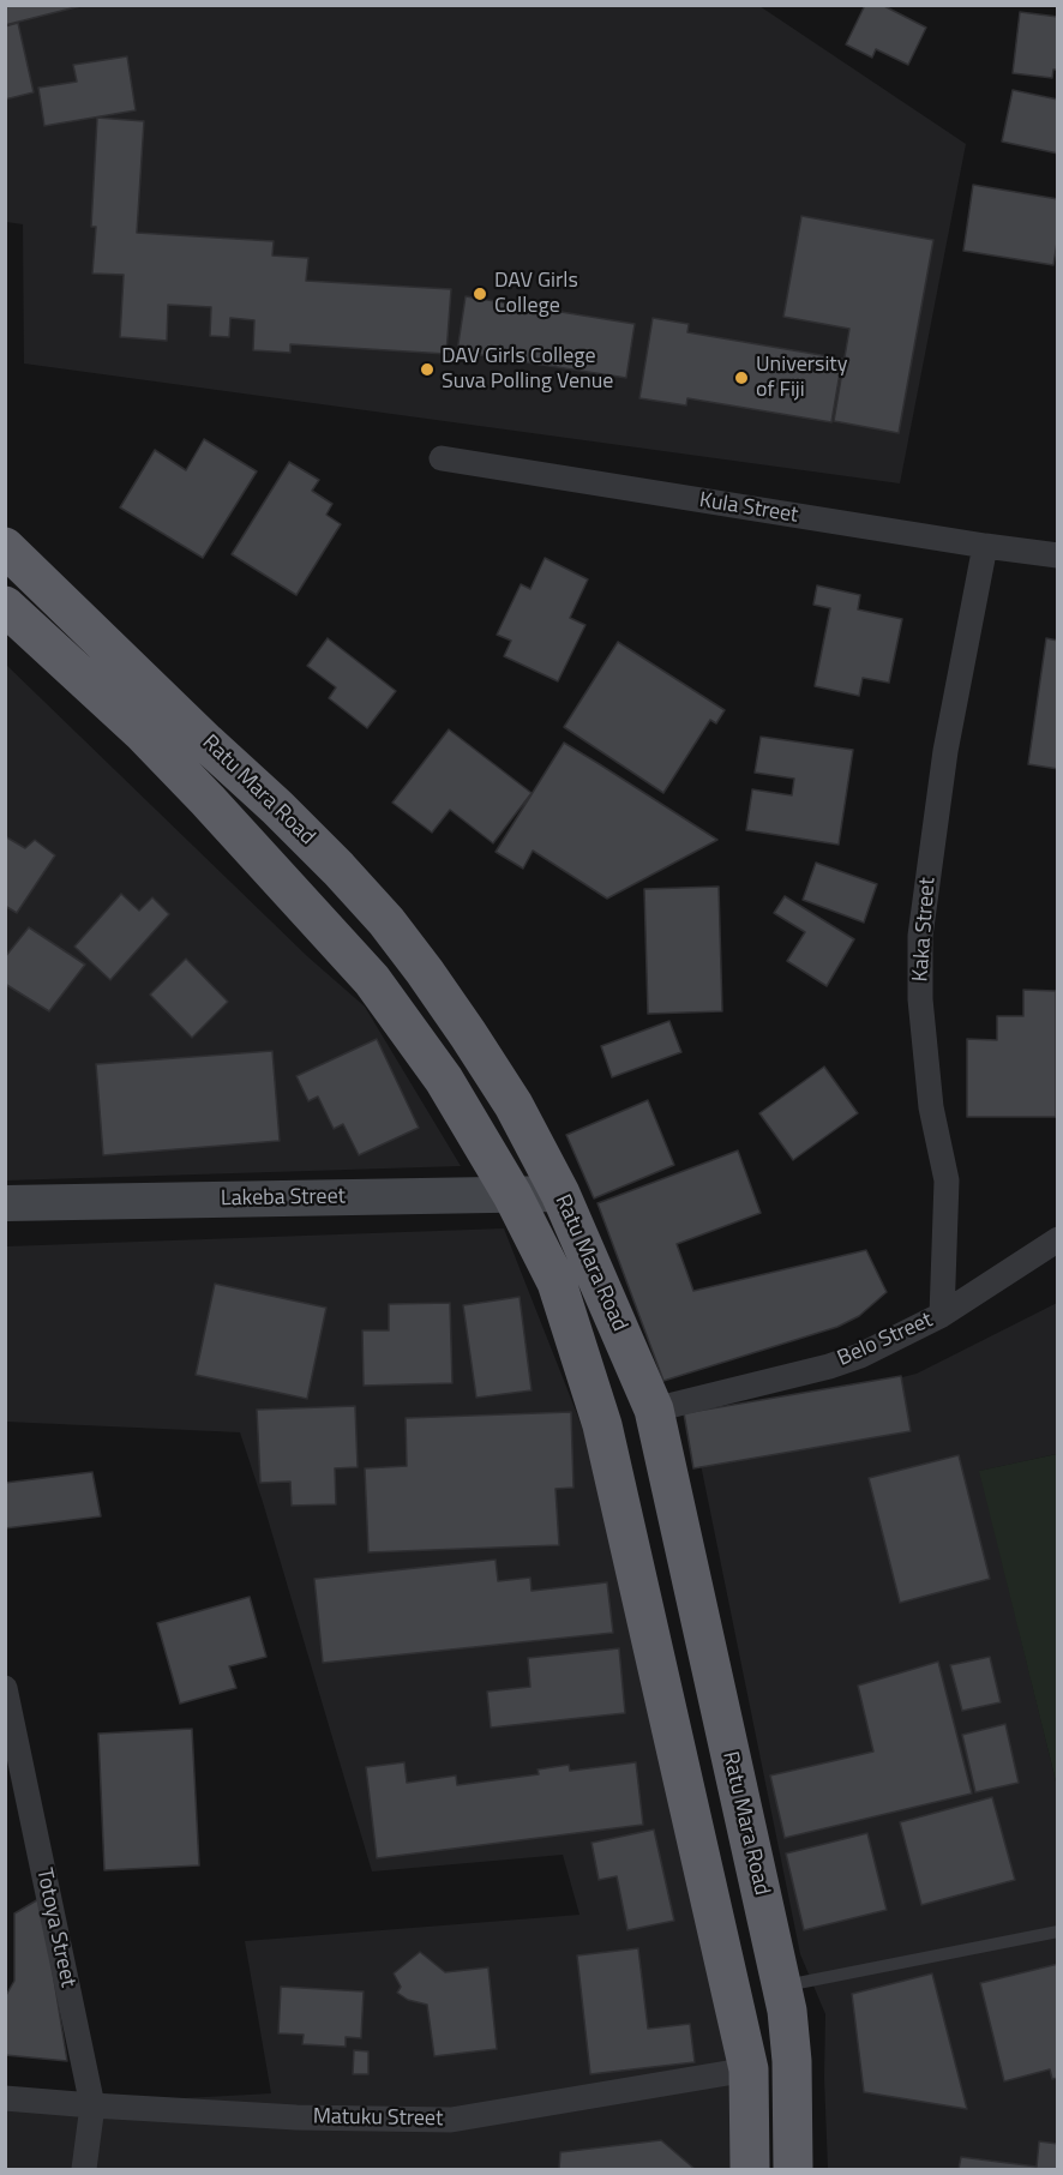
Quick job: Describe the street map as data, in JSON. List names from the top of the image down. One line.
{"streets":{"highway":["Ratu Mara Road"],"main road":["Lakeba Street"],"street":["Kula Street","Kaka Street","Belo Street","Totoya Street","Matuku Street"]},"crossings":[["Kula Street","Kaka Street"],["Ratu Mara Road","Lakeba Street"],["Ratu Mara Road","Belo Street"],["Ratu Mara Road","Matuku Street"],["Kaka Street","Belo Street"],["Totoya Street","Matuku Street"]],"places":["DAV Girls College","DAV Girls College Suva Polling Venue","University of Fiji"]}
